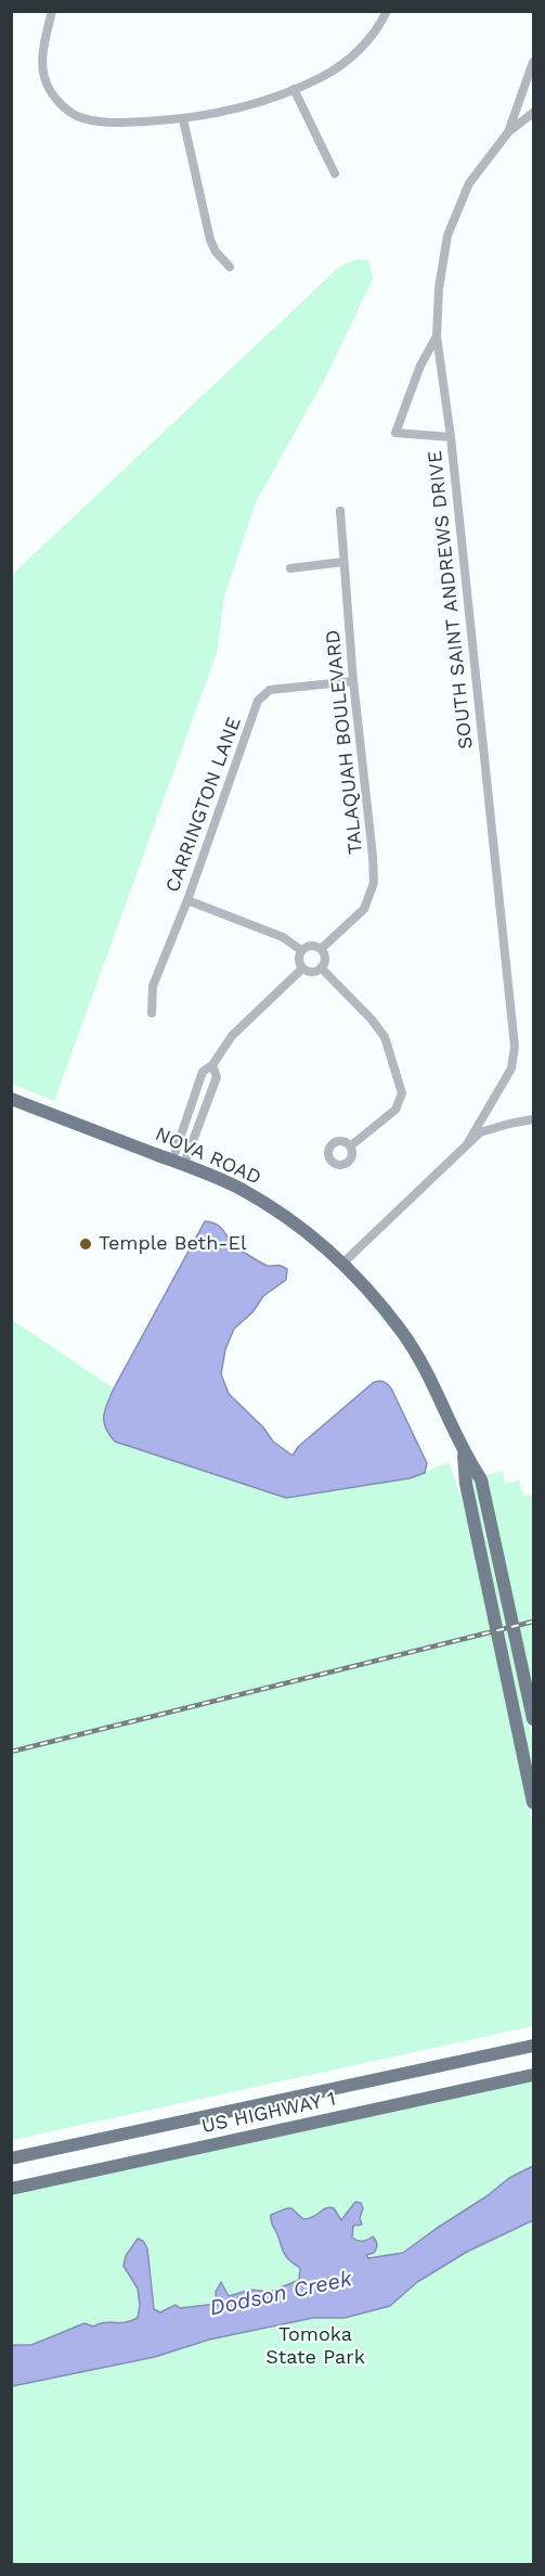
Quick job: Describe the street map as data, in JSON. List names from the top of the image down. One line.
{"streets":{"main road":["NOVA ROAD","US HIGHWAY 1"],"street":["SOUTH SAINT ANDREWS DRIVE","TALAQUAH BOULEVARD","CARRINGTON LANE"]},"crossings":[["TALAQUAH BOULEVARD","CARRINGTON LANE"]],"water":["Dodson Creek"],"parks":["Tomoka State Park"],"places":["Temple Beth-El"]}
